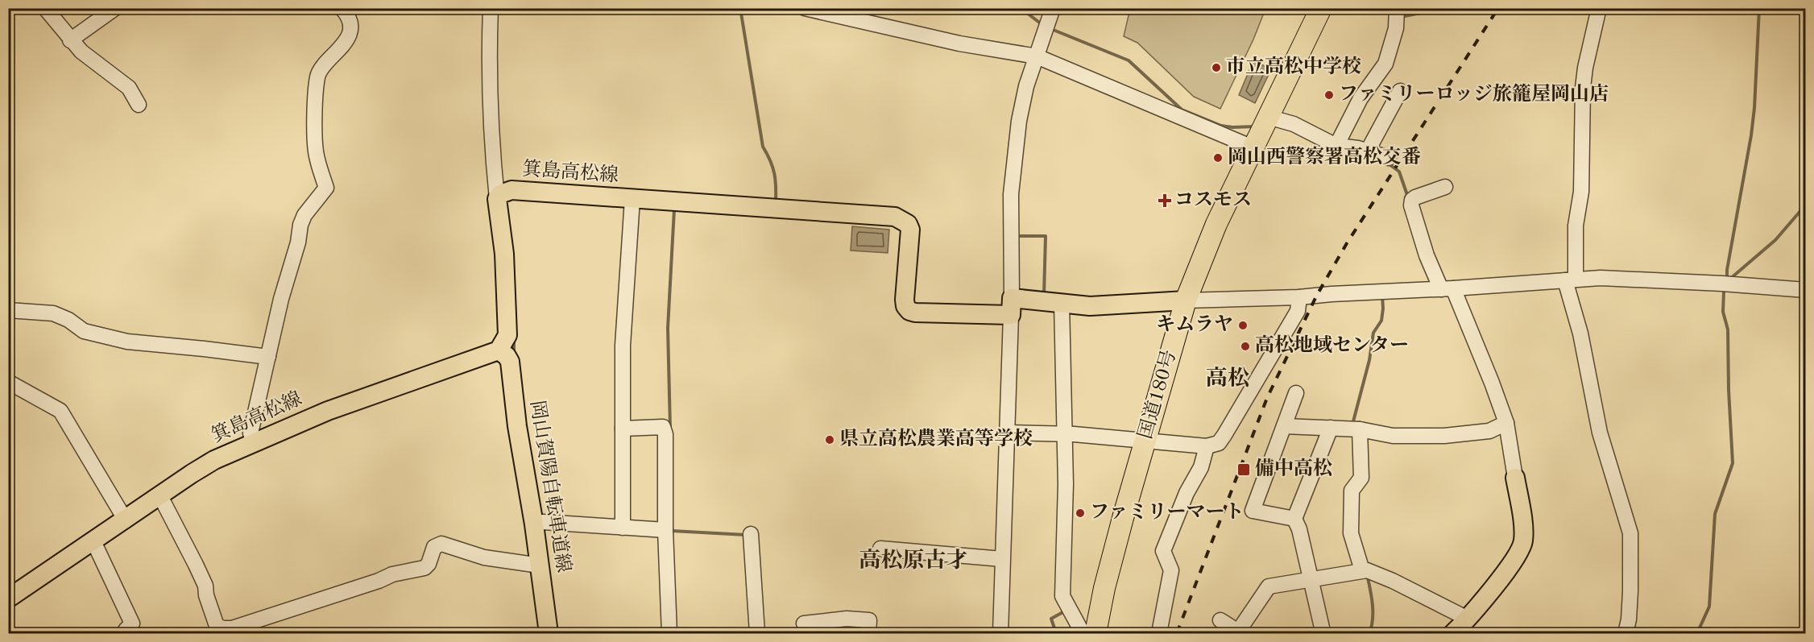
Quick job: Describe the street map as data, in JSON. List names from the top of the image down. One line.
{"streets":{"highway":["国道180号"],"main road":["箕島高松線","岡山賀陽自転車道線"]},"crossings":[["箕島高松線","国道180号"],["箕島高松線","岡山賀陽自転車道線"]],"districts":["高松","高松原古才"],"places":{"other":["市立高松中学校","ファミリーロッジ旅籠屋岡山店","岡山西警察署高松交番","キムラヤ","高松地域センター","県立高松農業高等学校","ファミリーマート"],"health":["コスモス"],"transit":["備中高松"]}}
